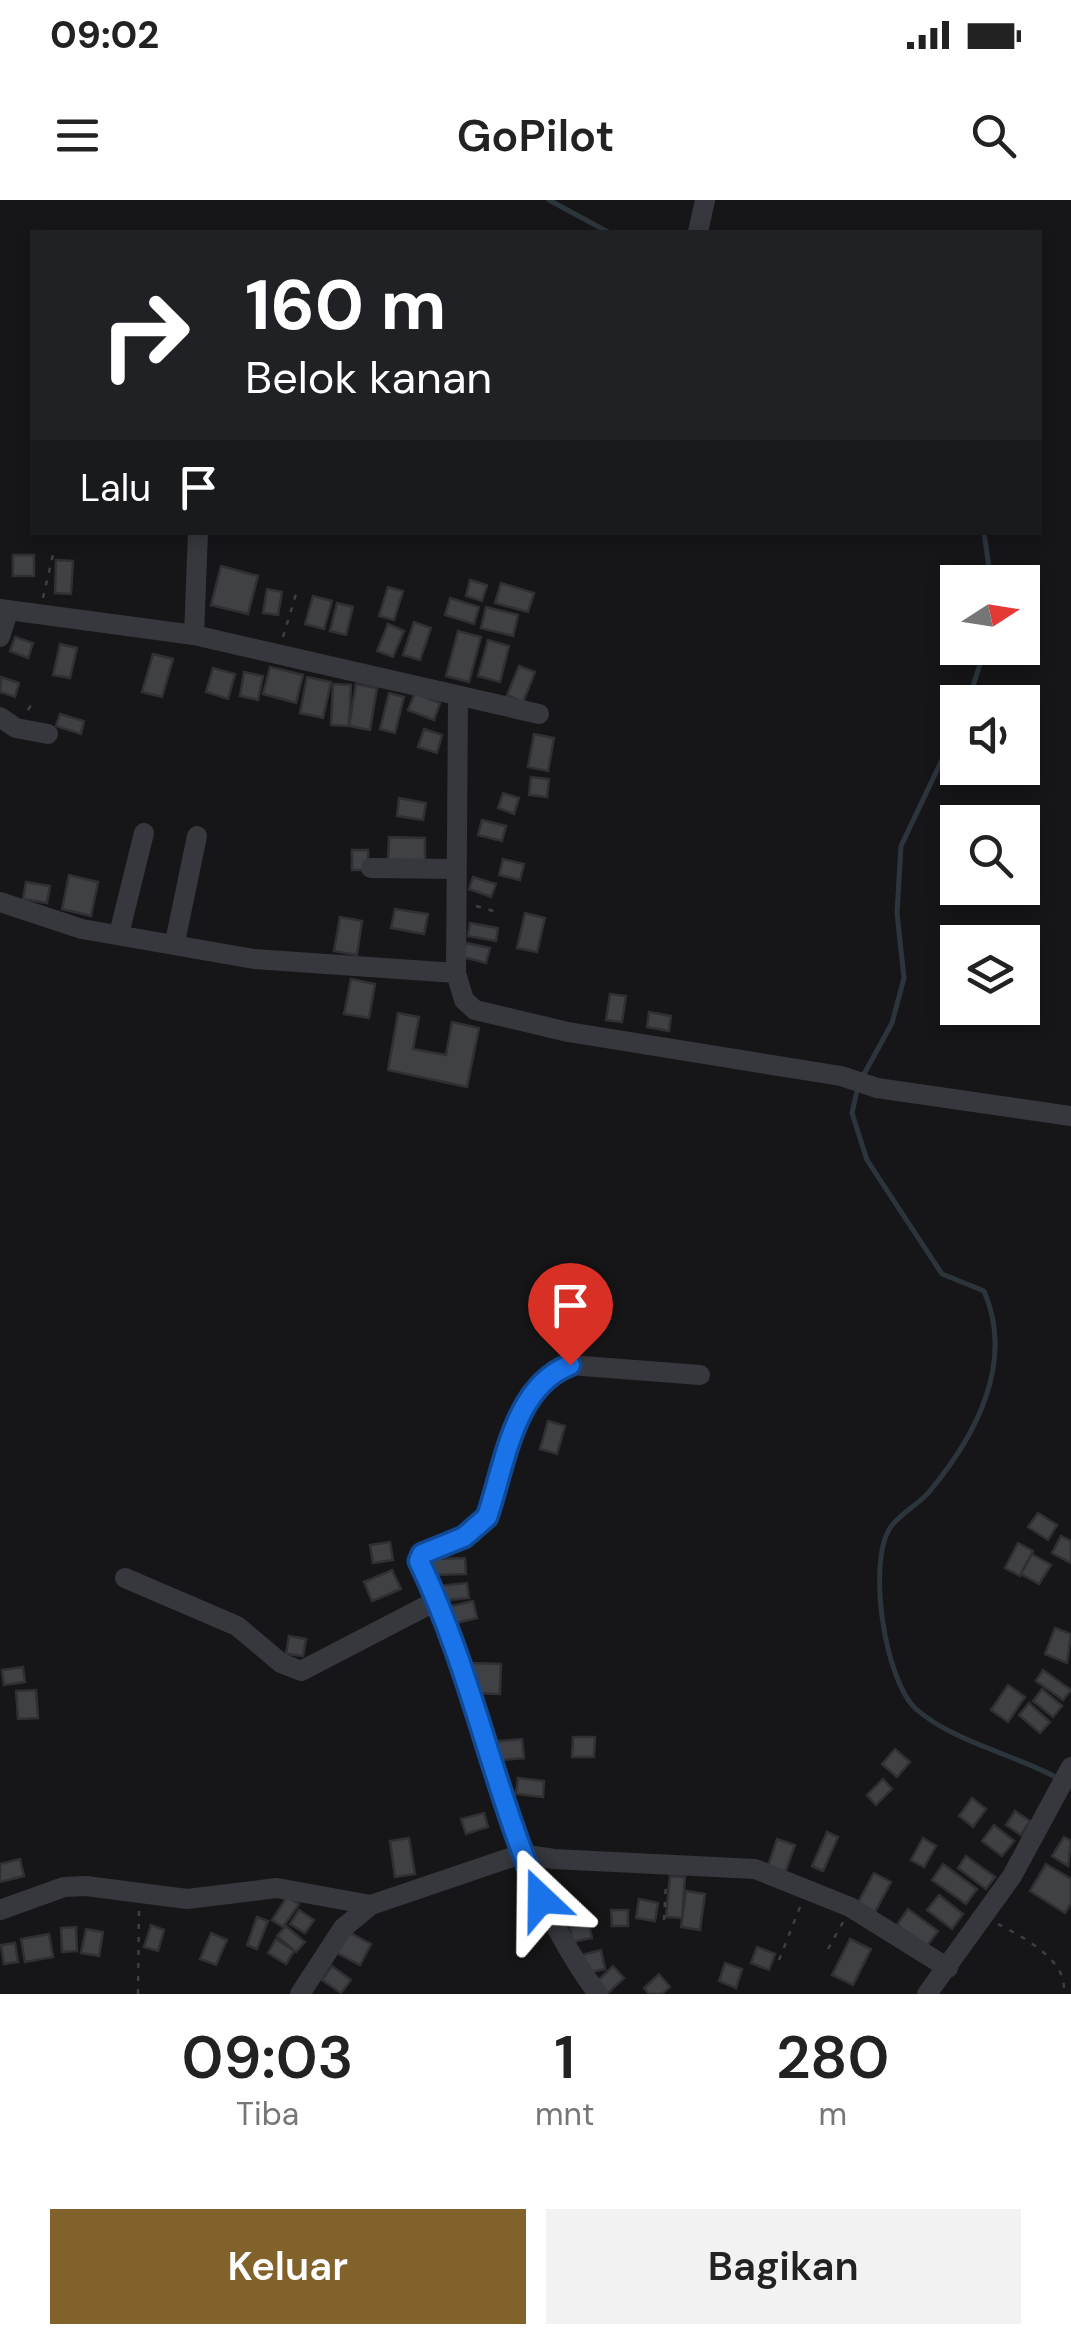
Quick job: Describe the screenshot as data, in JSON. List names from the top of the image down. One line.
{"north":"right","page":{"status":"09:02","header":"GoPilot","turn":["160 m","Belok kanan"],"then":"Lalu","eta":["09:03","Tiba","1","mnt","280","m"],"buttons":["Keluar","Bagikan"]}}
